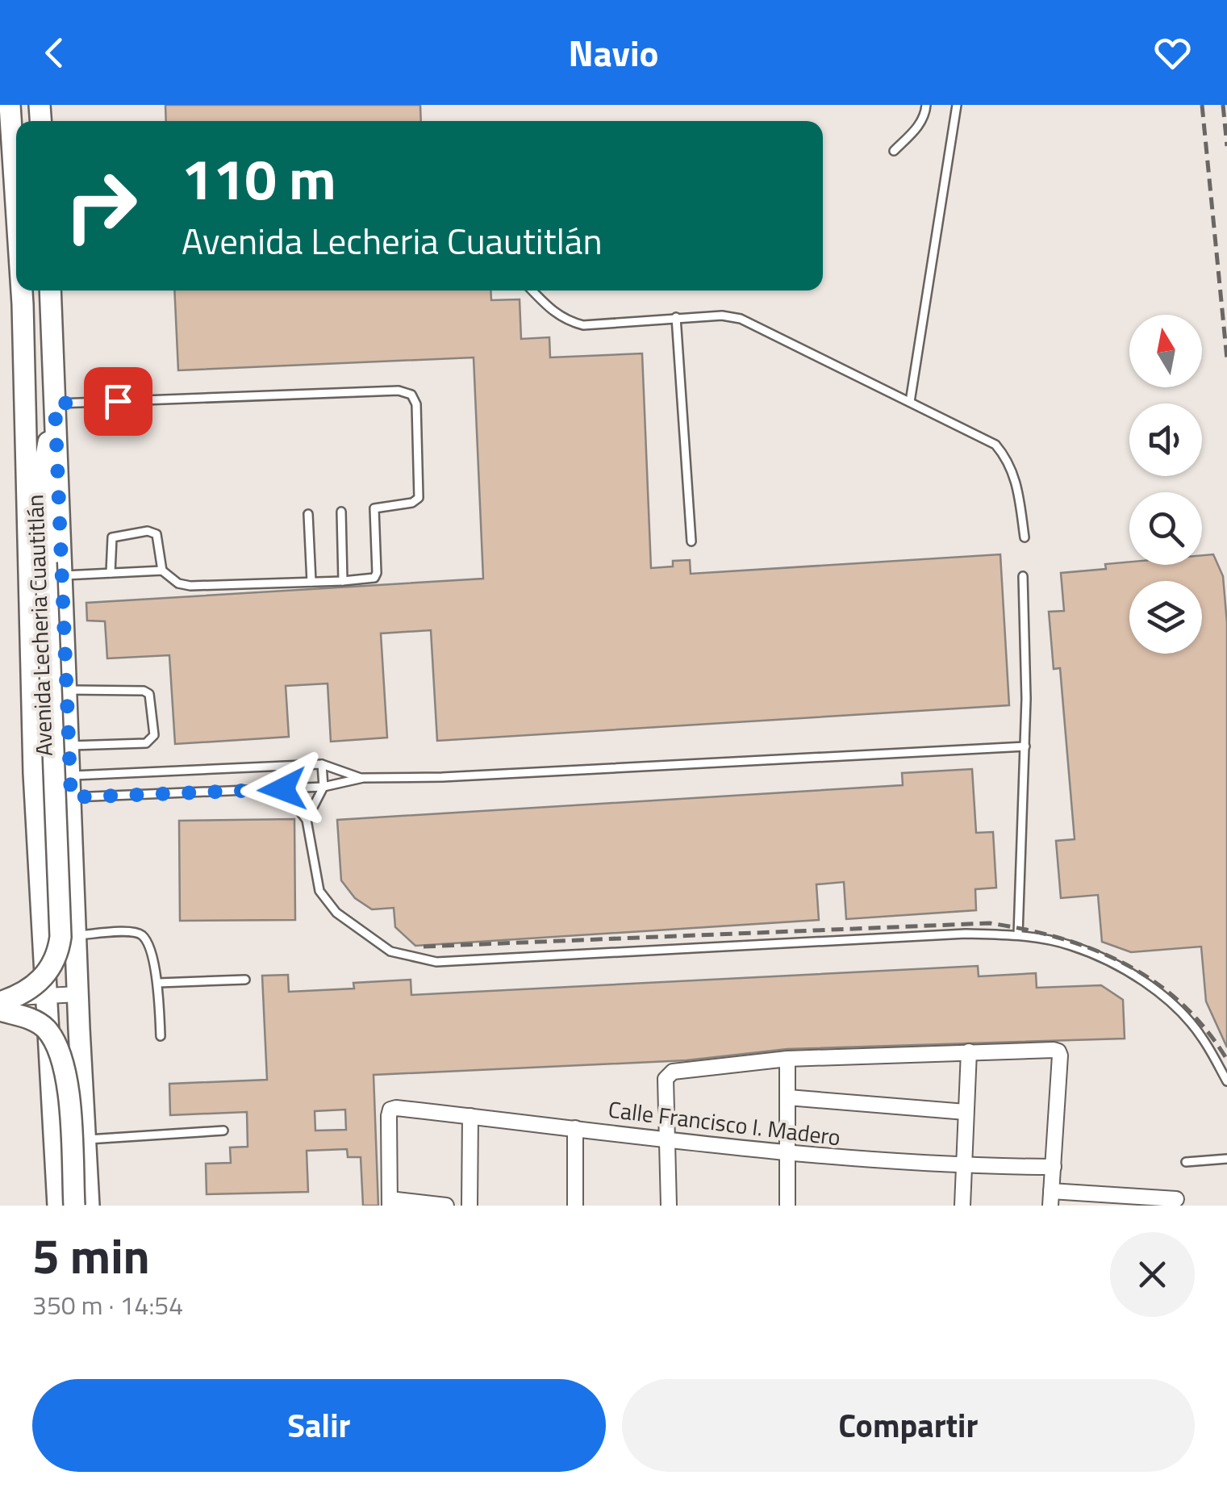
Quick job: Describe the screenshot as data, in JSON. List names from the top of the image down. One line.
{"streets":{"main road":["Avenida Lecheria Cuautitlán"],"street":["Calle Francisco I. Madero"]},"north":"top","page":{"header":"Navio","turn":["110 m","Avenida Lecheria Cuautitlán"],"heading":["5 min","350 m · 14:54"],"buttons":["Salir","Compartir"]}}
